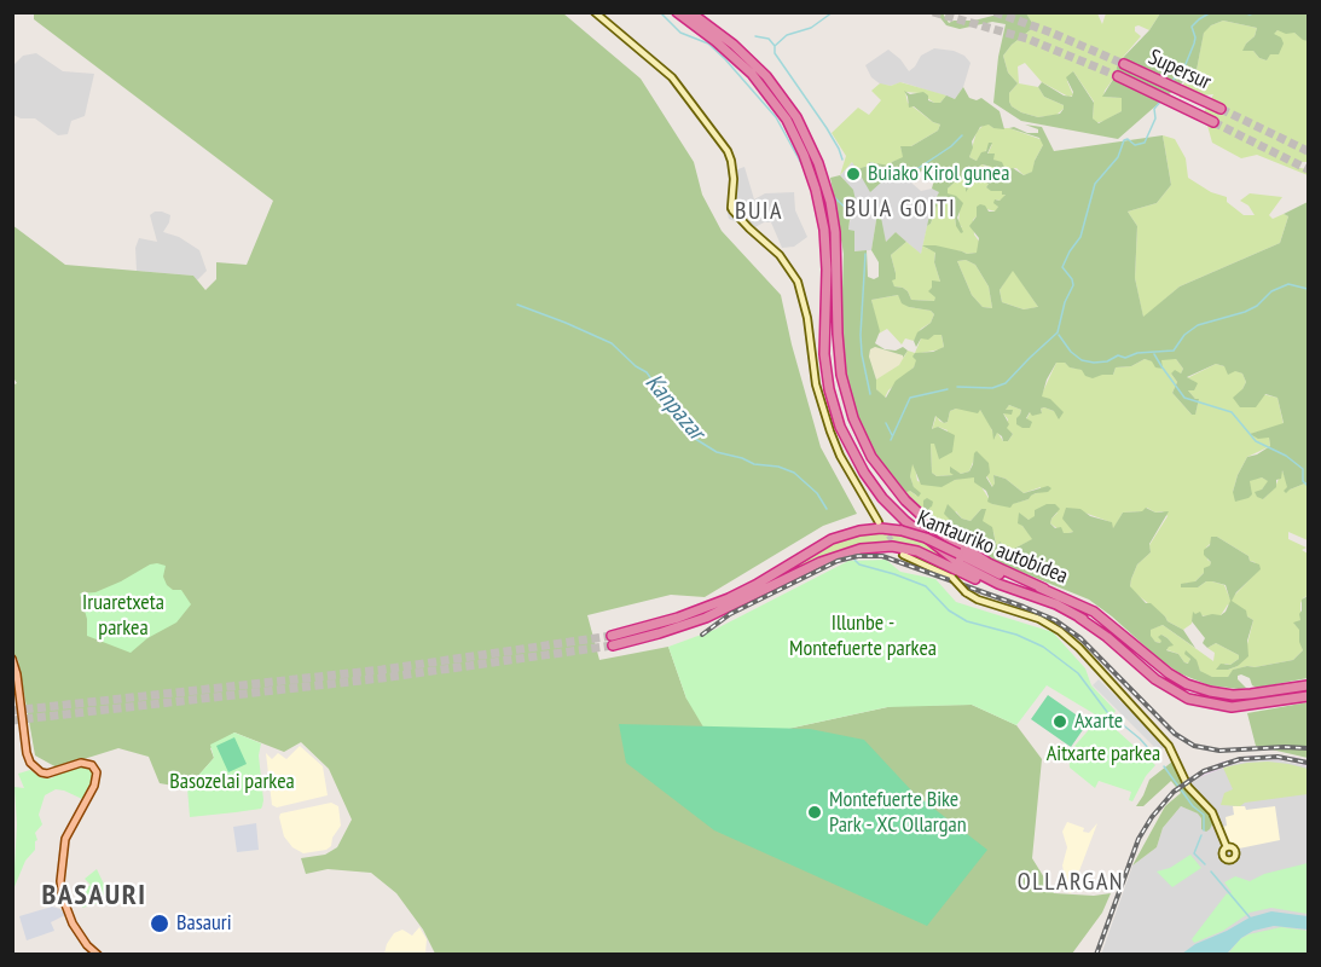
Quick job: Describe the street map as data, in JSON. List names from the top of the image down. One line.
{"streets":{"highway":["Supersur","Kantauriko autobidea"]},"districts":["BUIA GOITI","BUIA","OLLARGAN","BASAURI"],"water":["Kanpazar"],"parks":["Iruaretxeta parkea","Illunbe - Montefuerte parkea","Aitxarte parkea","Basozelai parkea"],"places":["Buiako Kirol gunea","Axarte","Montefuerte Bike Park - XC Ollargan","Basauri"]}
